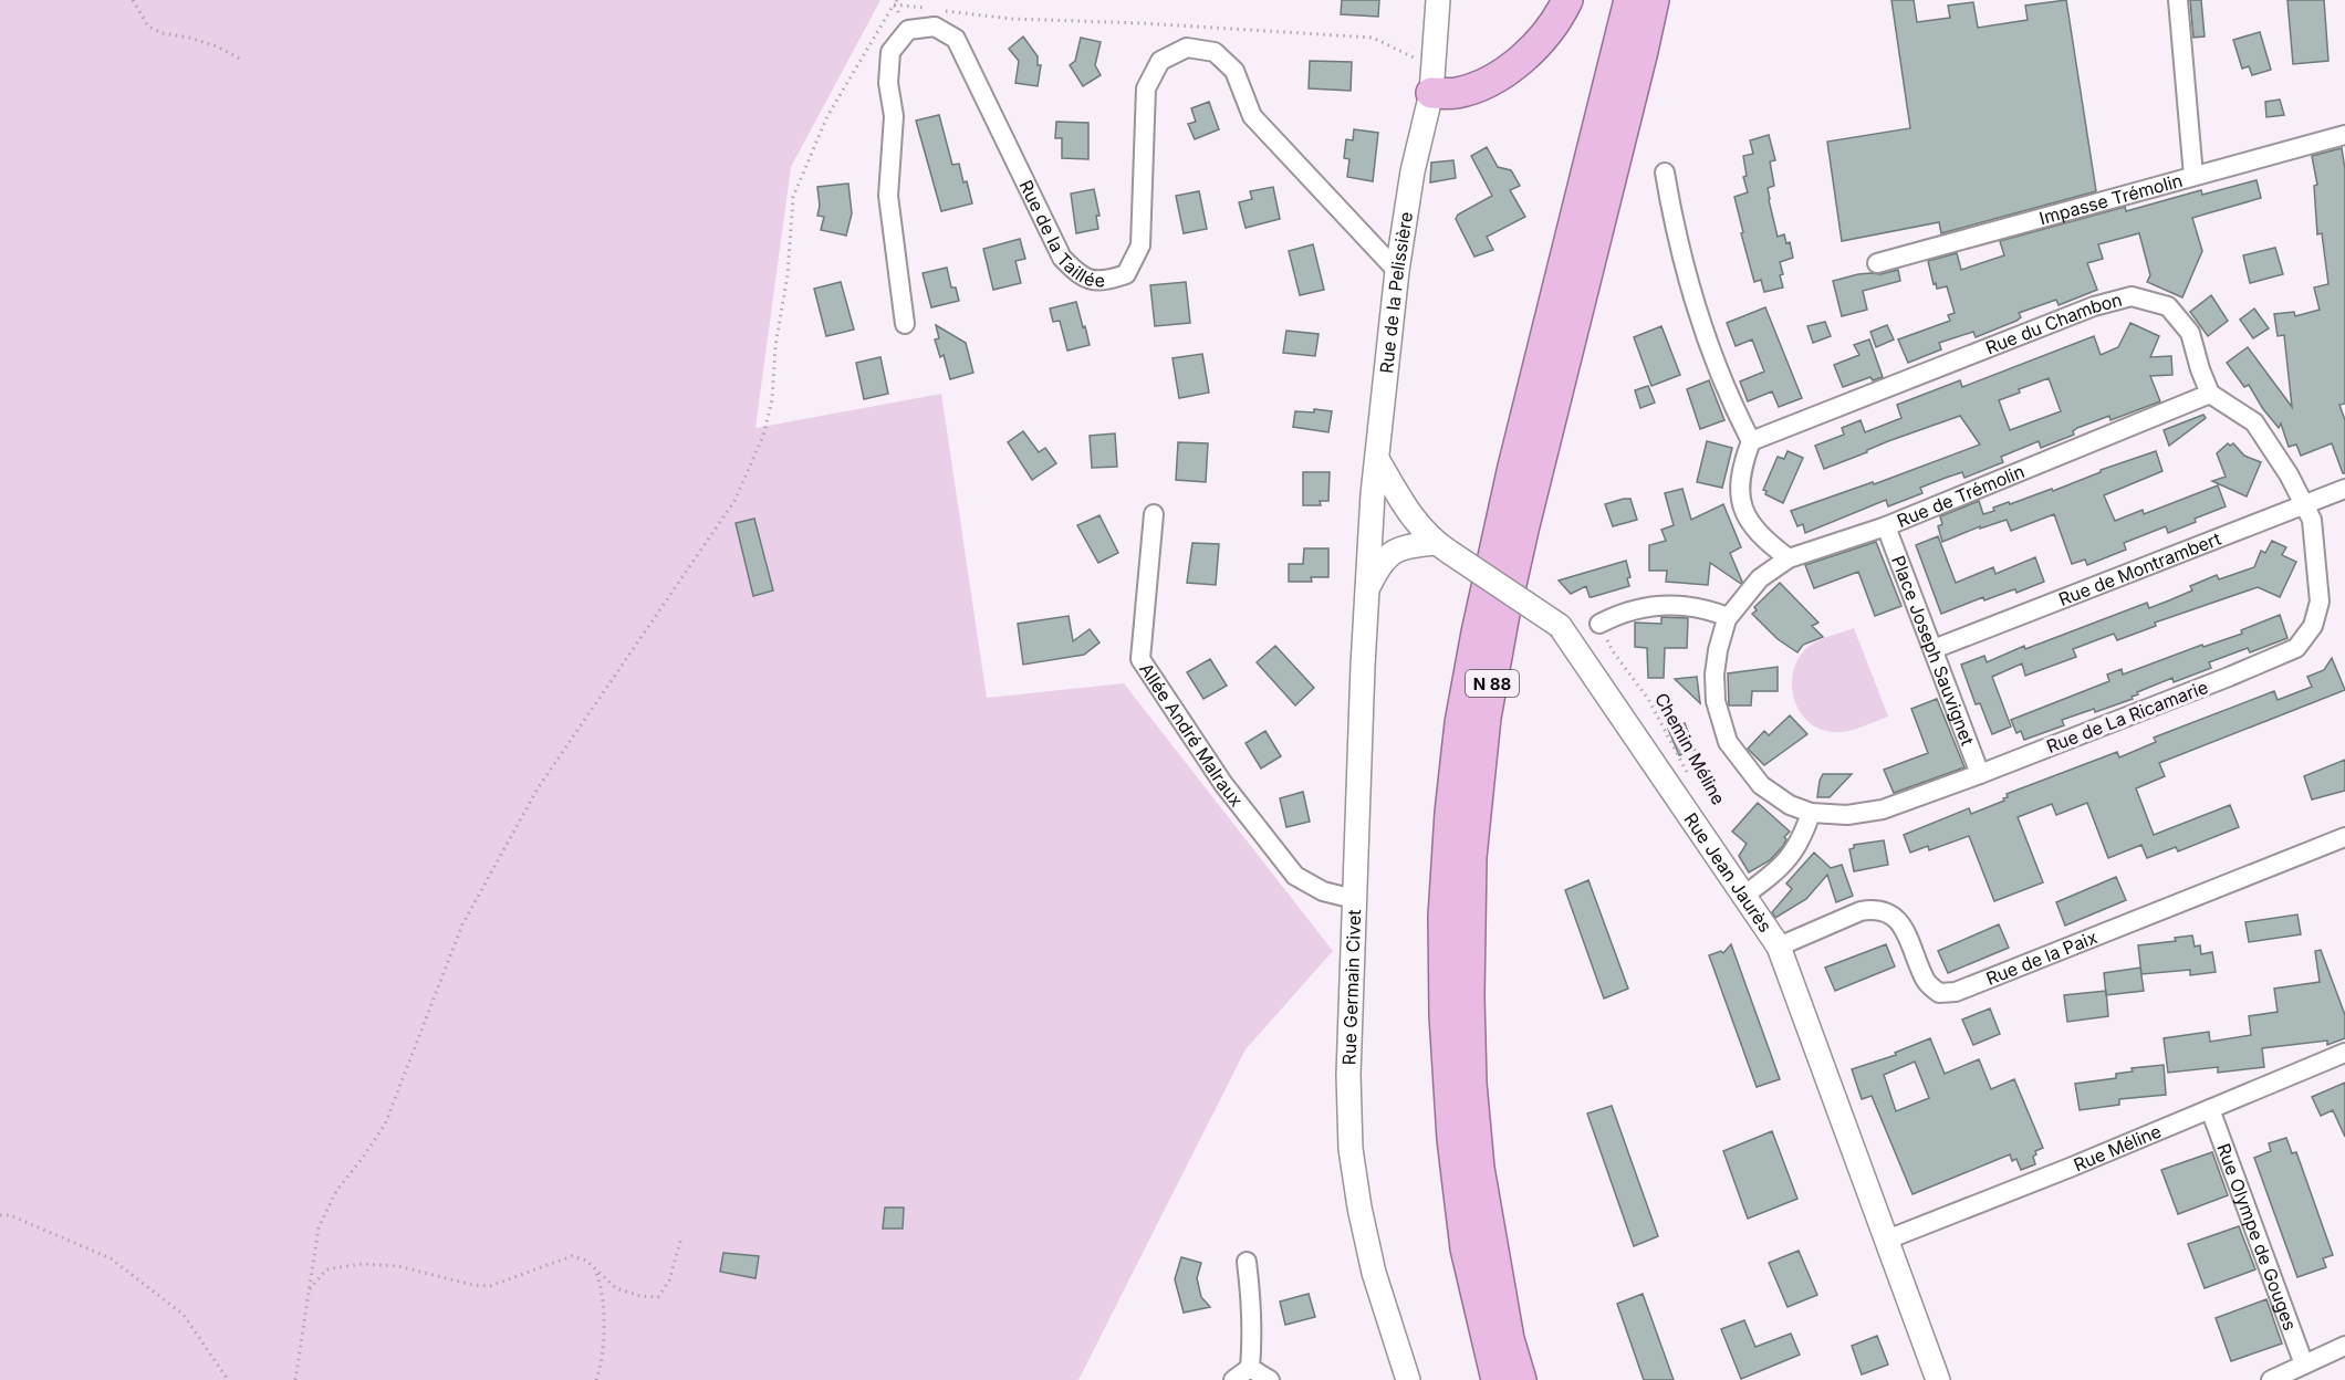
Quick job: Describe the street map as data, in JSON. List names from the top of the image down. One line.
{"streets":{"highway":["N 88"],"street":["Impasse Trémolin","Rue de la Taillée","Rue de la Pelissière","Rue du Chambon","Rue de Trémolin","Rue de Montrambert","Place Joseph Sauvignet","Rue de La Ricamarie","Allée André Malraux","Rue Jean Jaurès","Rue de la Paix","Rue Germain Civet","Rue Méline","Rue Olympe de Gouges"],"path":["Chemin Méline"]},"crossings":[["Rue de la Taillée","Rue de la Pelissière"],["Rue de la Pelissière","Rue Jean Jaurès"],["Rue de la Pelissière","Rue Germain Civet"],["Rue du Chambon","Rue de Trémolin"],["Rue de Trémolin","Place Joseph Sauvignet"],["Rue de Trémolin","Rue de La Ricamarie"],["Rue de Montrambert","Place Joseph Sauvignet"],["Rue de Montrambert","Rue de La Ricamarie"],["Place Joseph Sauvignet","Rue de La Ricamarie"],["Allée André Malraux","Rue Germain Civet"],["Rue Jean Jaurès","Rue de la Paix"],["Rue Jean Jaurès","Rue Méline"],["Rue Méline","Rue Olympe de Gouges"]]}
